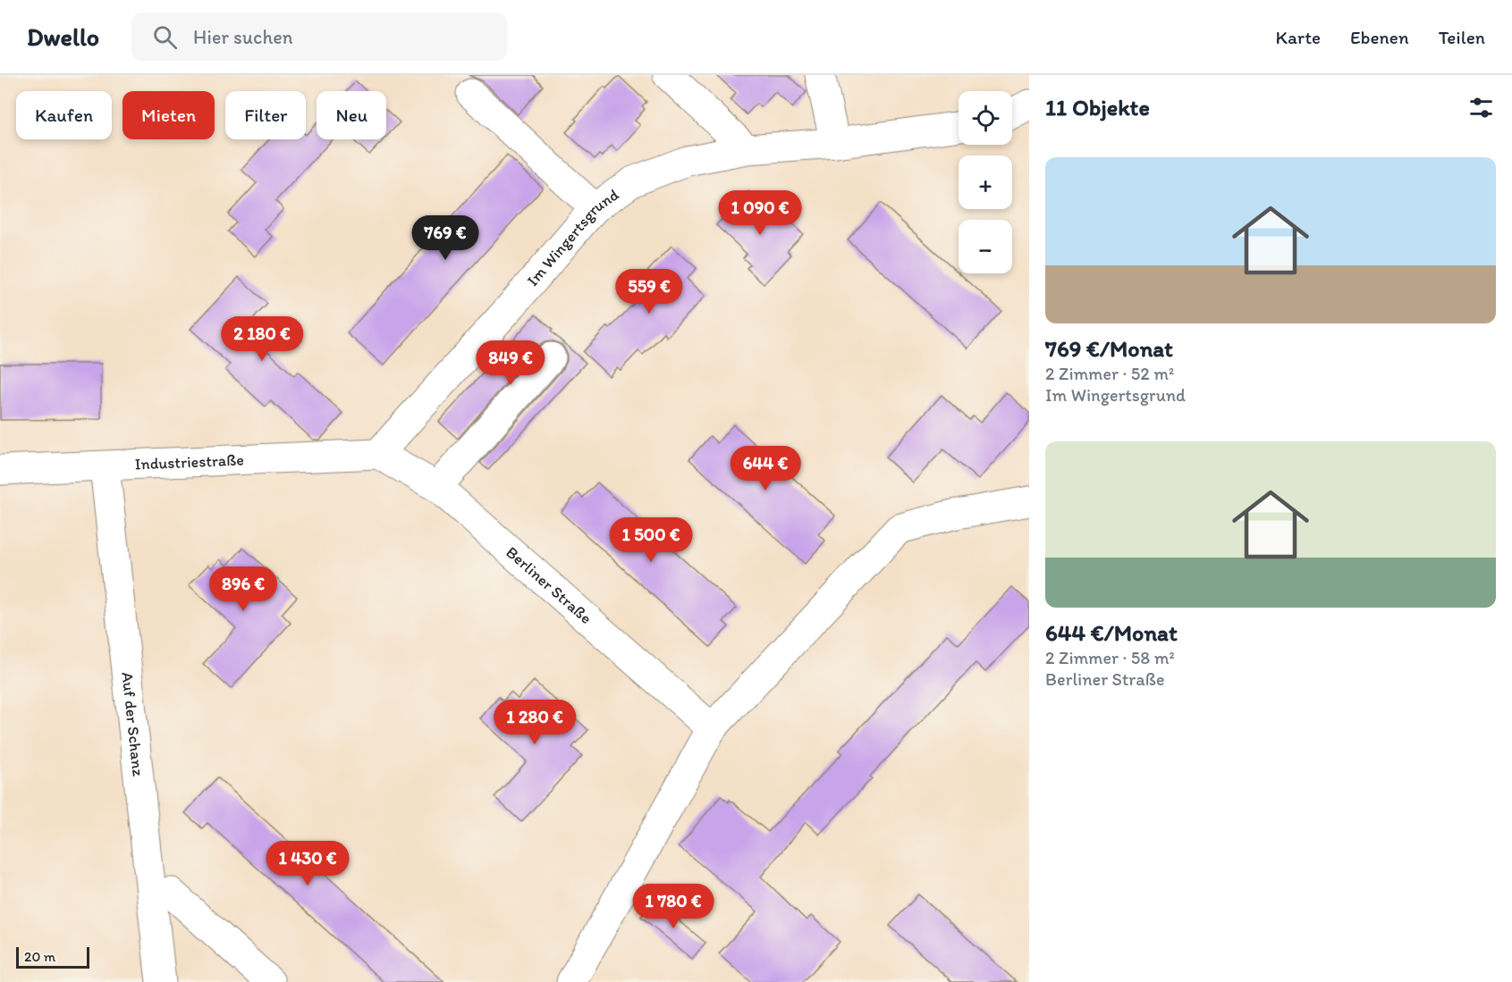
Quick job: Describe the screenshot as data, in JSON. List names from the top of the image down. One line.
{"streets":{"street":["Im Wingertsgrund","Industriestraße","Berliner Straße","Auf der Schanz"]},"crossings":[["Im Wingertsgrund","Industriestraße"],["Im Wingertsgrund","Berliner Straße"],["Industriestraße","Berliner Straße"],["Industriestraße","Auf der Schanz"]],"scale_bar":"20 m","page":{"header":"Dwello","search":"Hier suchen","nav":["Karte","Ebenen","Teilen"],"heading":"11 Objekte","map_buttons":["+","−"],"chip":["Kaufen","Mieten","Filter","Neu"],"list":[{"name":"769 €/Monat","note":"2 Zimmer · 52 m² · Im Wingertsgrund"},{"name":"644 €/Monat","note":"2 Zimmer · 58 m² · Berliner Straße"}],"price":["1 090 €","769 €","559 €","2 180 €","849 €","644 €","1 500 €","896 €","1 280 €","1 430 €","1 780 €"],"scale":"20 m"}}
